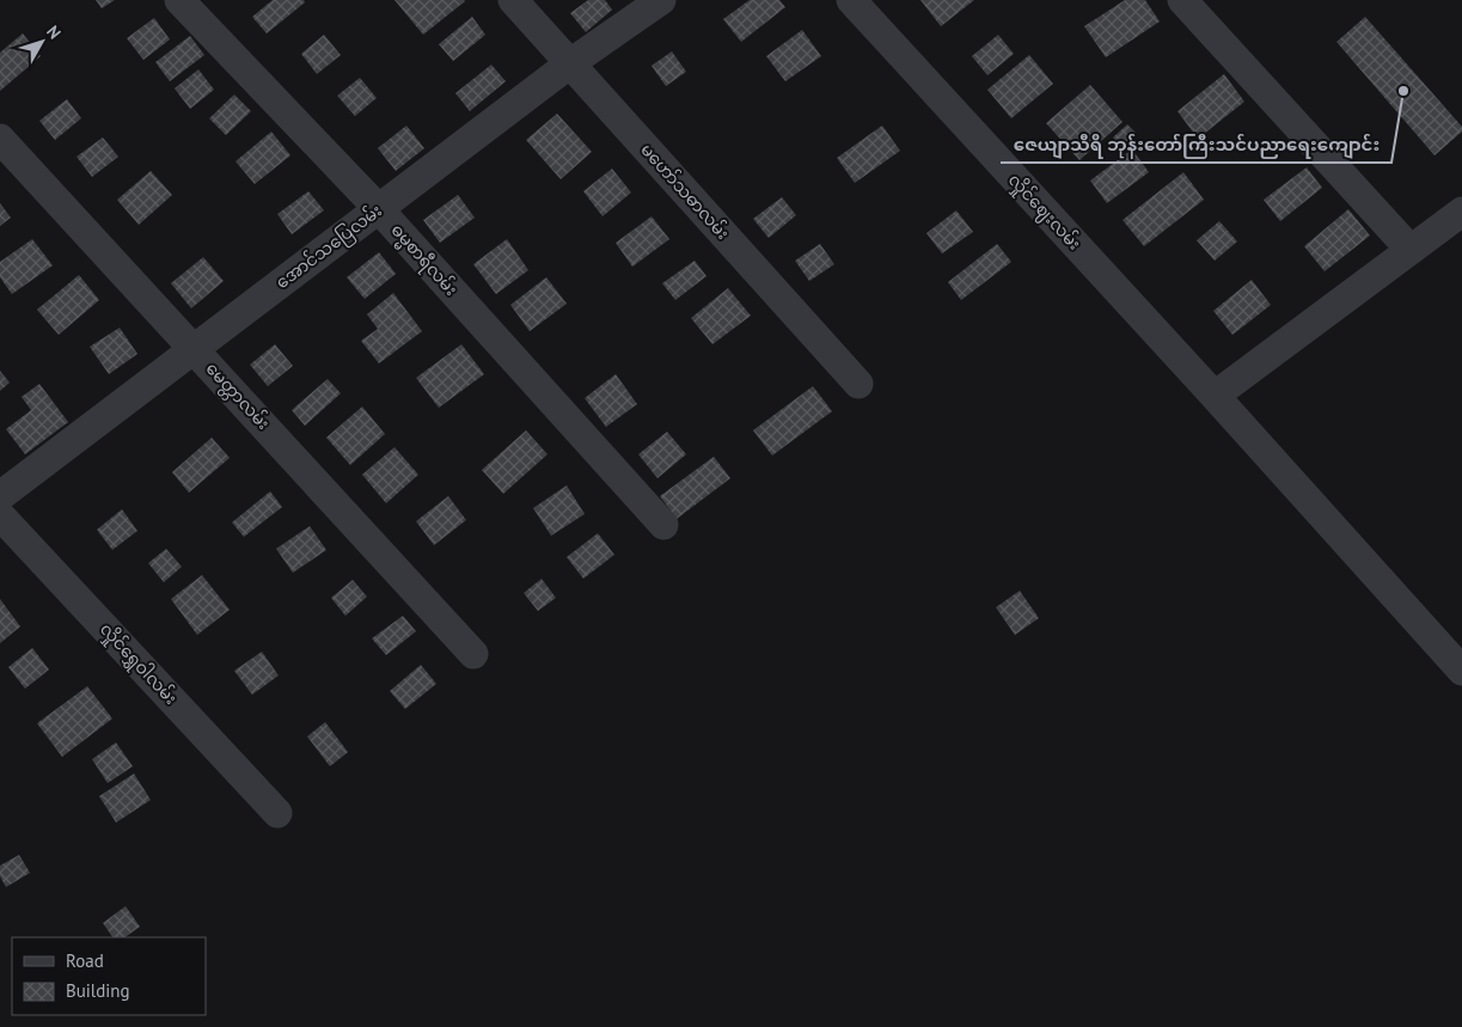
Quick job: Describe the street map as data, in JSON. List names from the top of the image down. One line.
{"streets":{"street":["မဟော်သဓာလမ်း","လှိုင်ဈေးလမ်း","အောင်သပြေလမ်း","ဓမ္မစာရီလမ်း","မေတ္တာလမ်း","လှိုင်ရွှေဝါလမ်း"]},"crossings":[["မဟော်သဓာလမ်း","အောင်သပြေလမ်း"],["အောင်သပြေလမ်း","ဓမ္မစာရီလမ်း"],["အောင်သပြေလမ်း","မေတ္တာလမ်း"]],"places":["ဇေယျာသီရိ ဘုန်းတော်ကြီးသင်ပညာရေးကျောင်း"],"legend":["Road","Building"],"north":"top right"}
